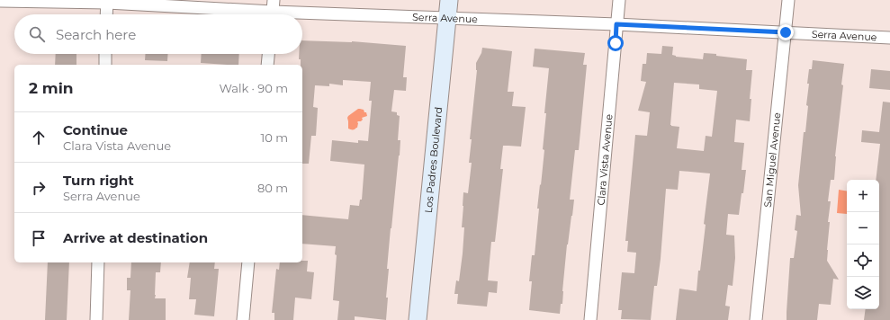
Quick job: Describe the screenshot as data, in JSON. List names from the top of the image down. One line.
{"streets":{"street":["Serra Avenue","Los Padres Boulevard","Clara Vista Avenue","San Miguel Avenue"]},"crossings":[["Serra Avenue","Los Padres Boulevard"],["Serra Avenue","Clara Vista Avenue"],["Serra Avenue","San Miguel Avenue"]],"page":{"search":"Search here","heading":["2 min","Walk · 90 m"],"list":[["Continue","Clara Vista Avenue","10 m"],["Turn right","Serra Avenue","80 m"],"Arrive at destination"],"map_buttons":["+","−"]}}
